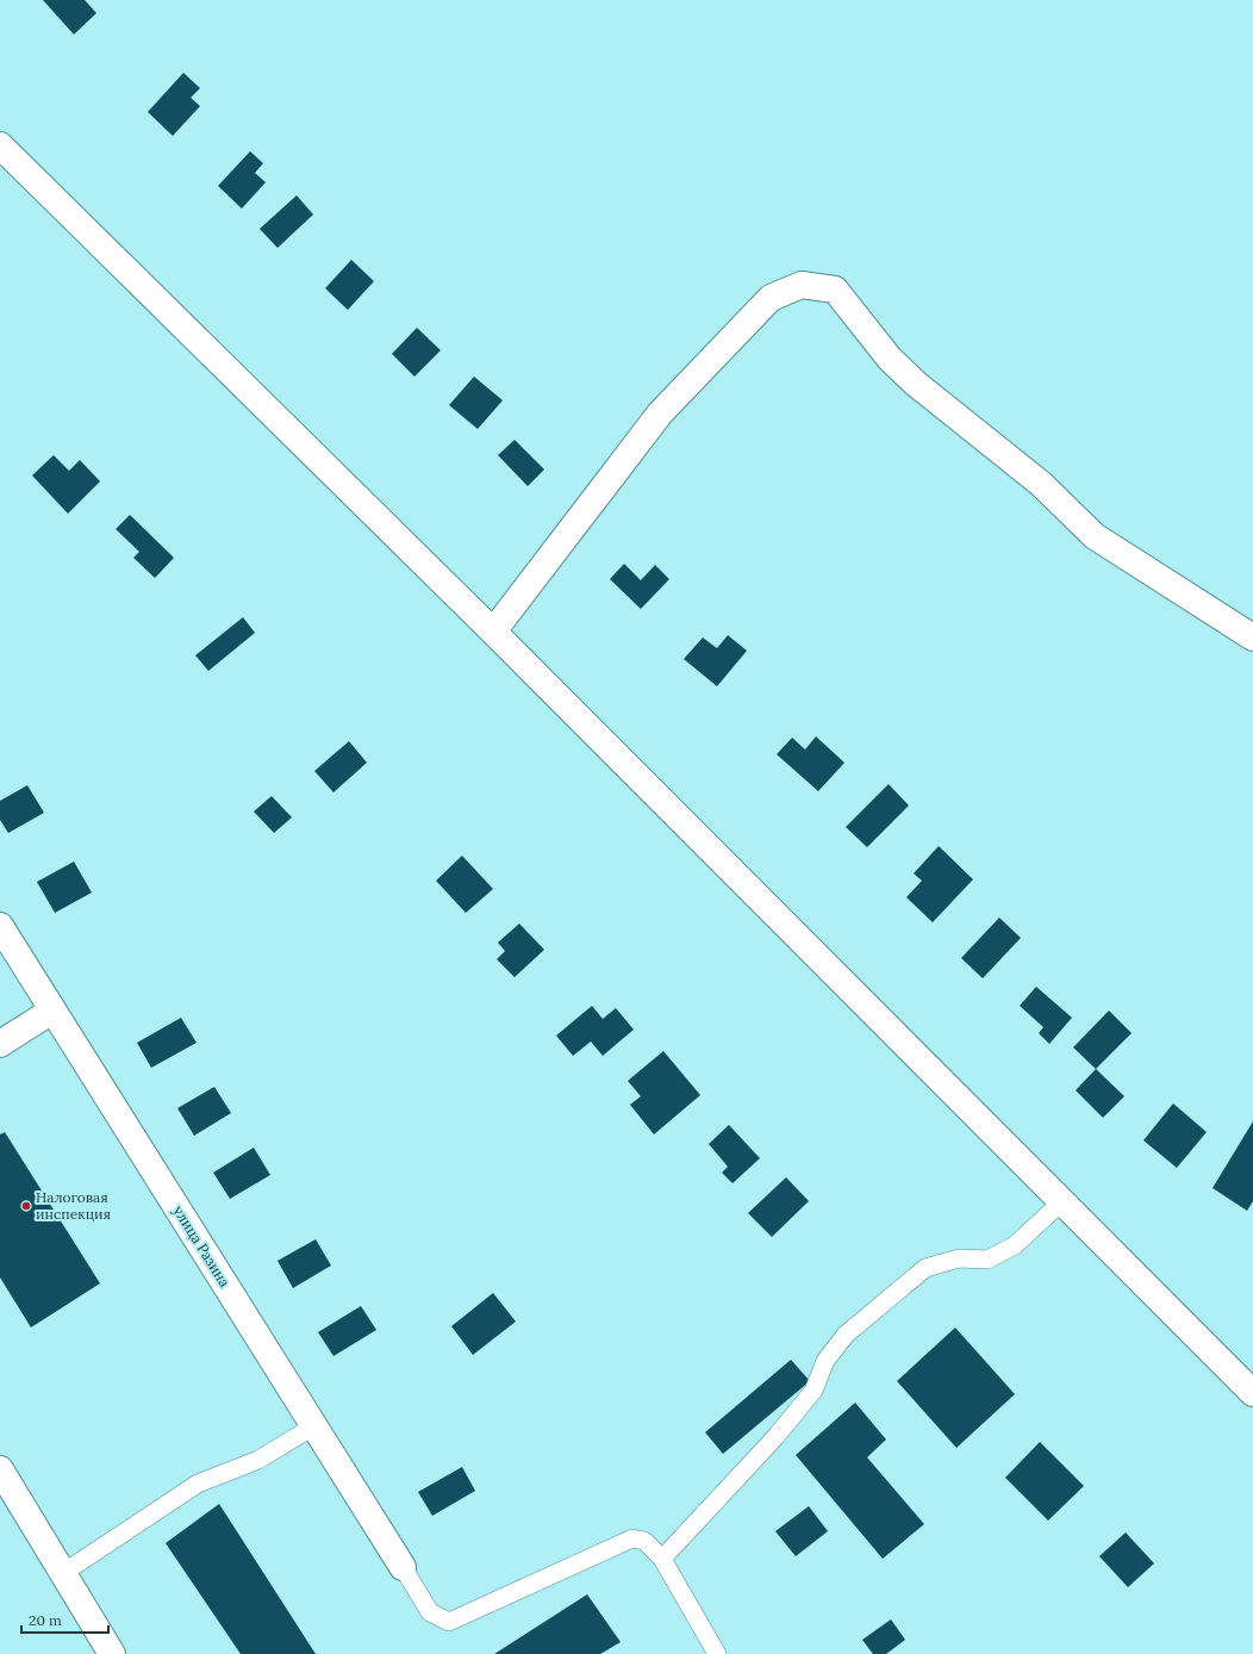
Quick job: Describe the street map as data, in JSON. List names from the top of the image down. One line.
{"streets":{"street":["улица Разина"]},"places":["Налоговая инспекция"],"scale_bar":"20 m"}
